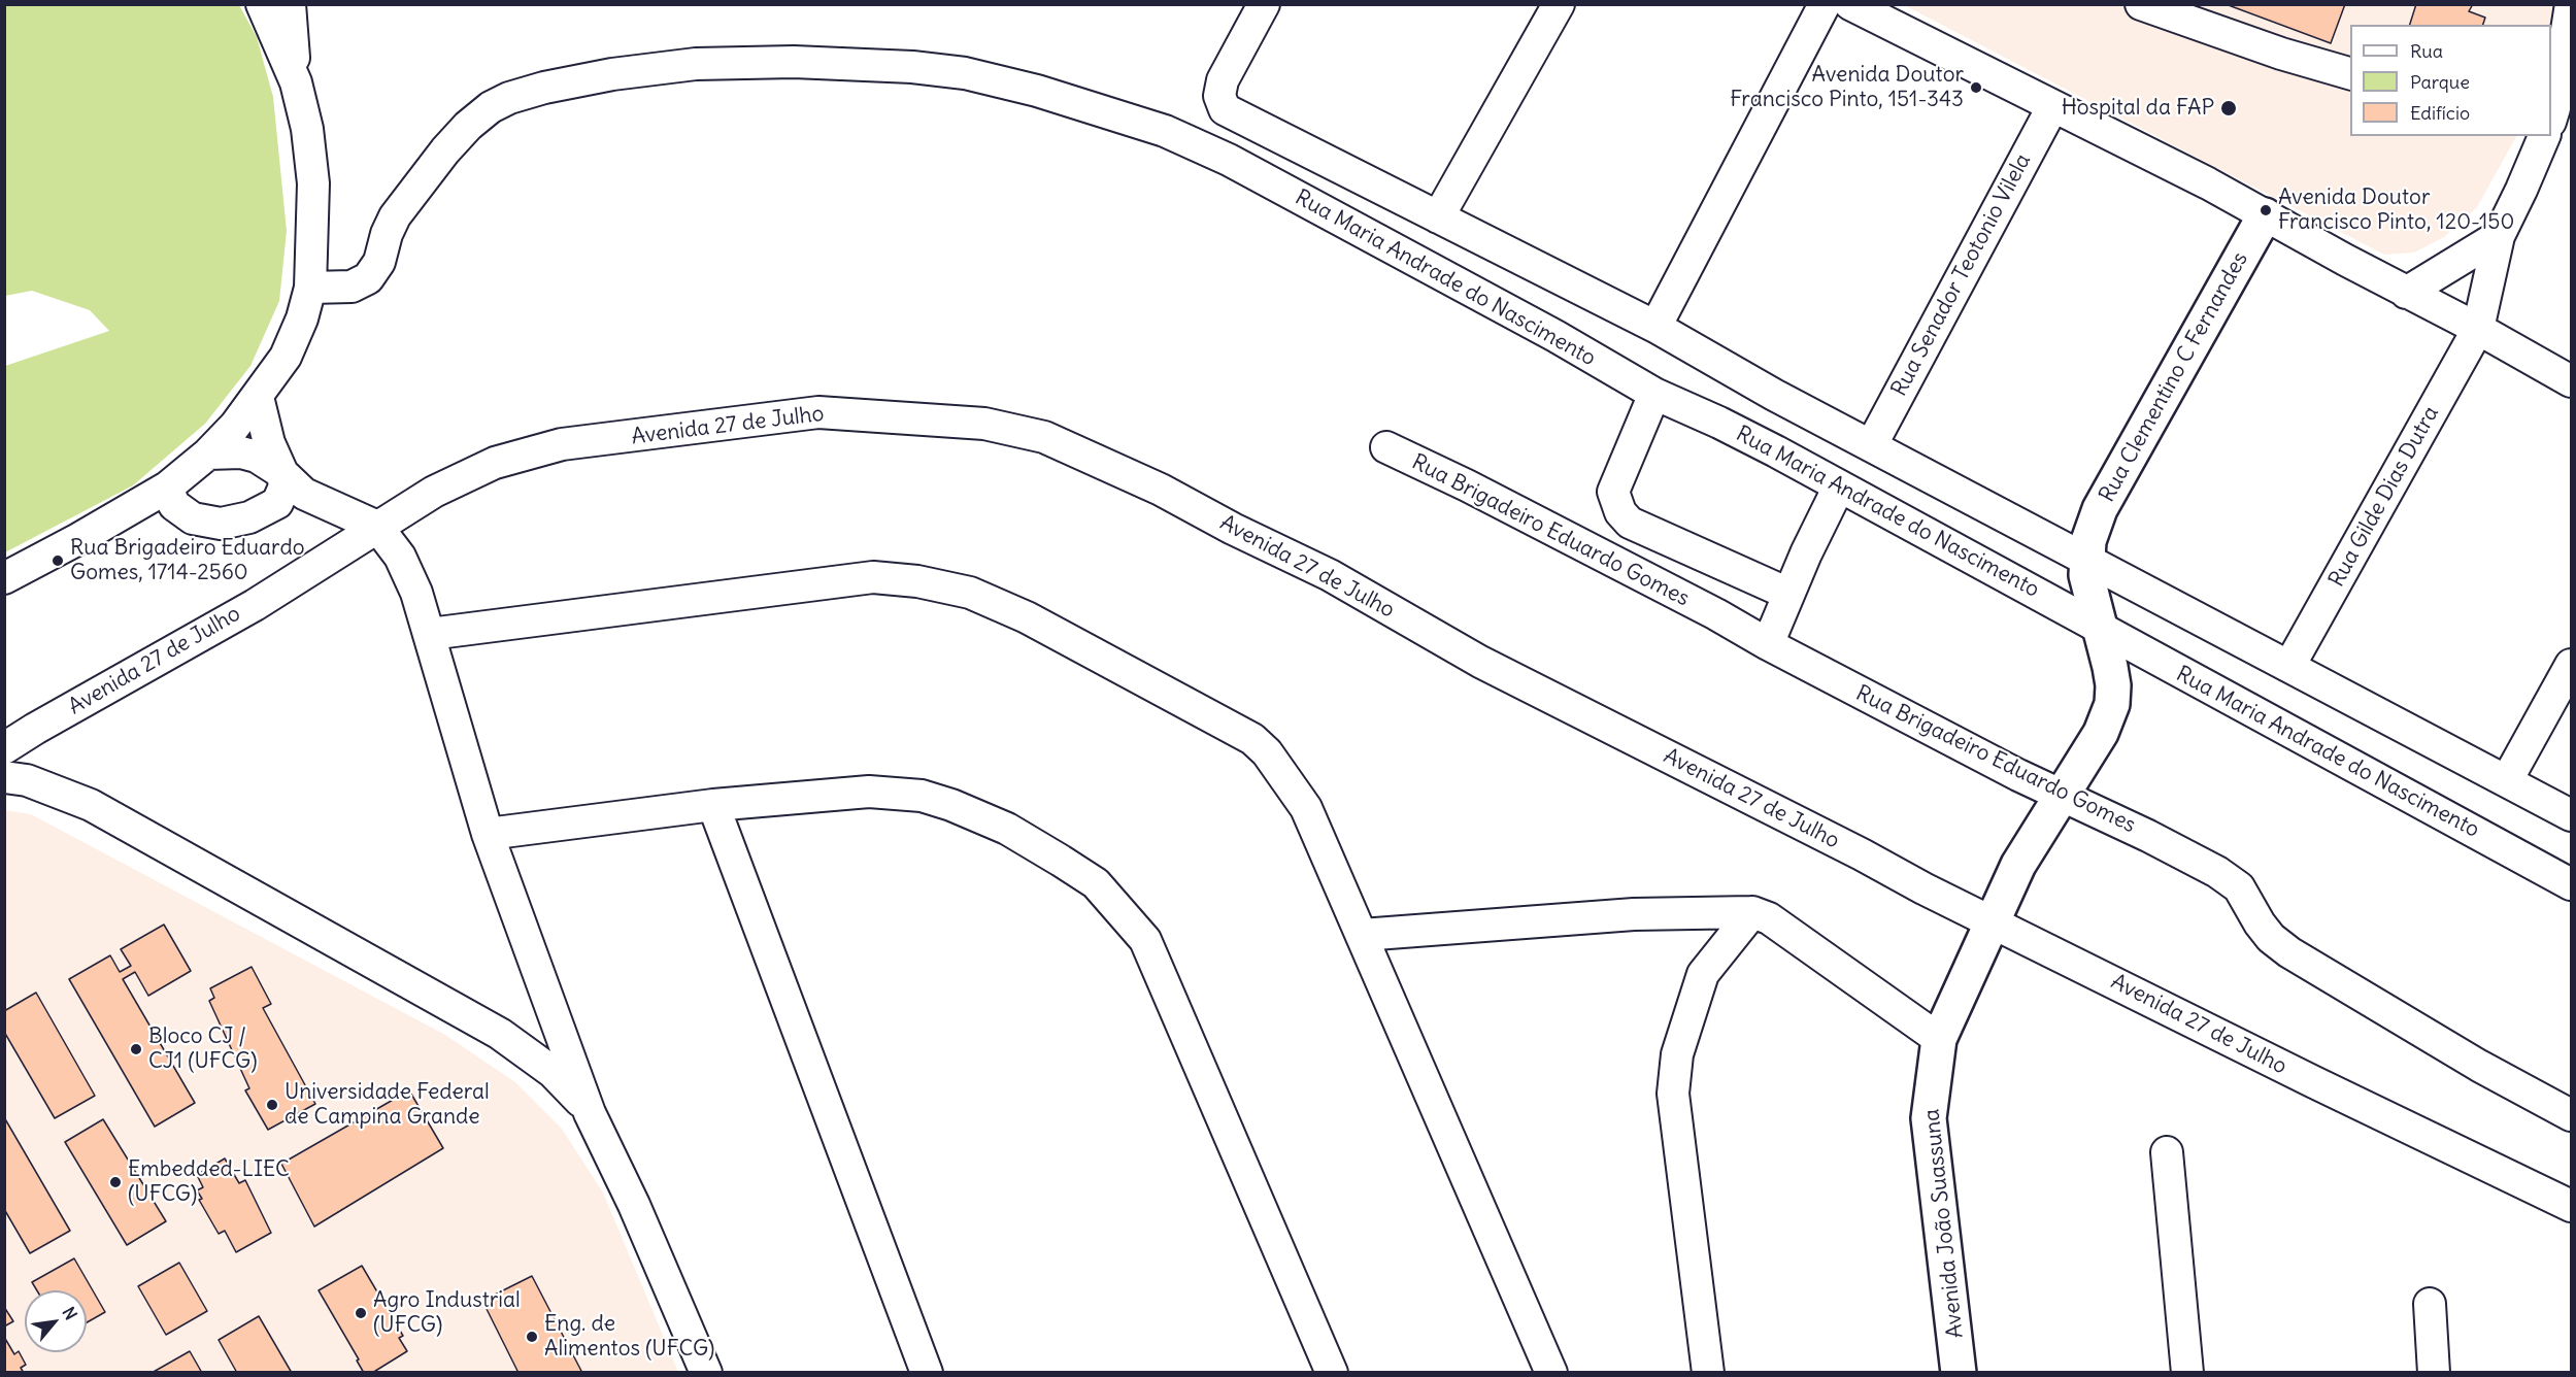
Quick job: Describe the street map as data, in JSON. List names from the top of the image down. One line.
{"streets":{"main road":["Rua Clementino C Fernandes","Avenida João Suassuna"],"street":["Rua Senador Teotonio Vilela","Rua Maria Andrade do Nascimento","Avenida 27 de Julho","Rua Gilde Dias Dutra","Rua Brigadeiro Eduardo Gomes"]},"crossings":[["Rua Senador Teotonio Vilela","Rua Maria Andrade do Nascimento"],["Rua Maria Andrade do Nascimento","Rua Clementino C Fernandes"],["Rua Maria Andrade do Nascimento","Rua Gilde Dias Dutra"]],"places":["Avenida Doutor Francisco Pinto, 151-343","Hospital da FAP","Avenida Doutor Francisco Pinto, 120-150","Rua Brigadeiro Eduardo Gomes, 1714-2560","Bloco CJ / CJ1 (UFCG)","Universidade Federal de Campina Grande","Embedded-LIEC (UFCG)","Agro Industrial (UFCG)","Eng. de Alimentos (UFCG)"],"legend":["Rua","Parque","Edifício"],"north":"top right"}
